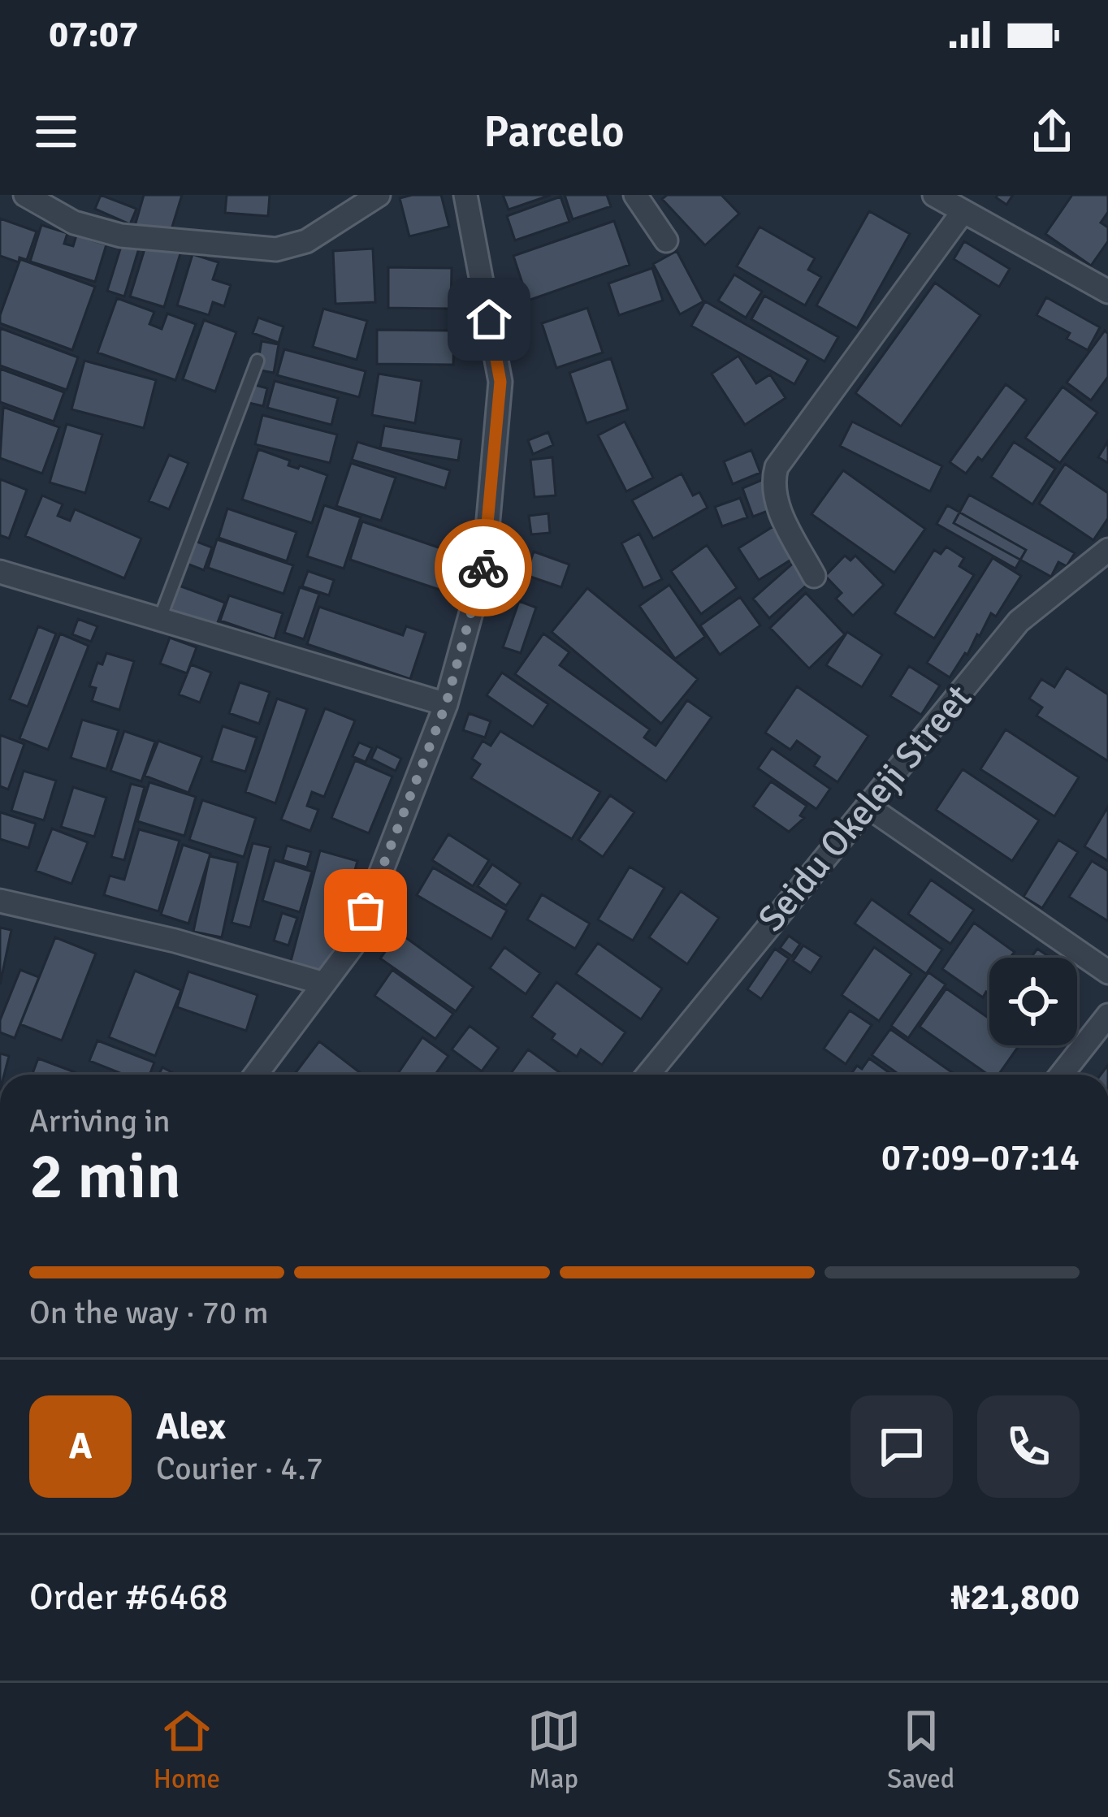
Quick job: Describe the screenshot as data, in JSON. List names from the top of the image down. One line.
{"streets":{"street":["Seidu Okeleji Street"]},"page":{"status":"07:07","header":"Parcelo","heading":["2 min","Arriving in","07:09–07:14"],"panel":["Alex","Courier · 4.7","Order #6468","₦21,800"],"bar":"On the way · 70 m","round":"A","tabs":["Home","Map","Saved"]}}
